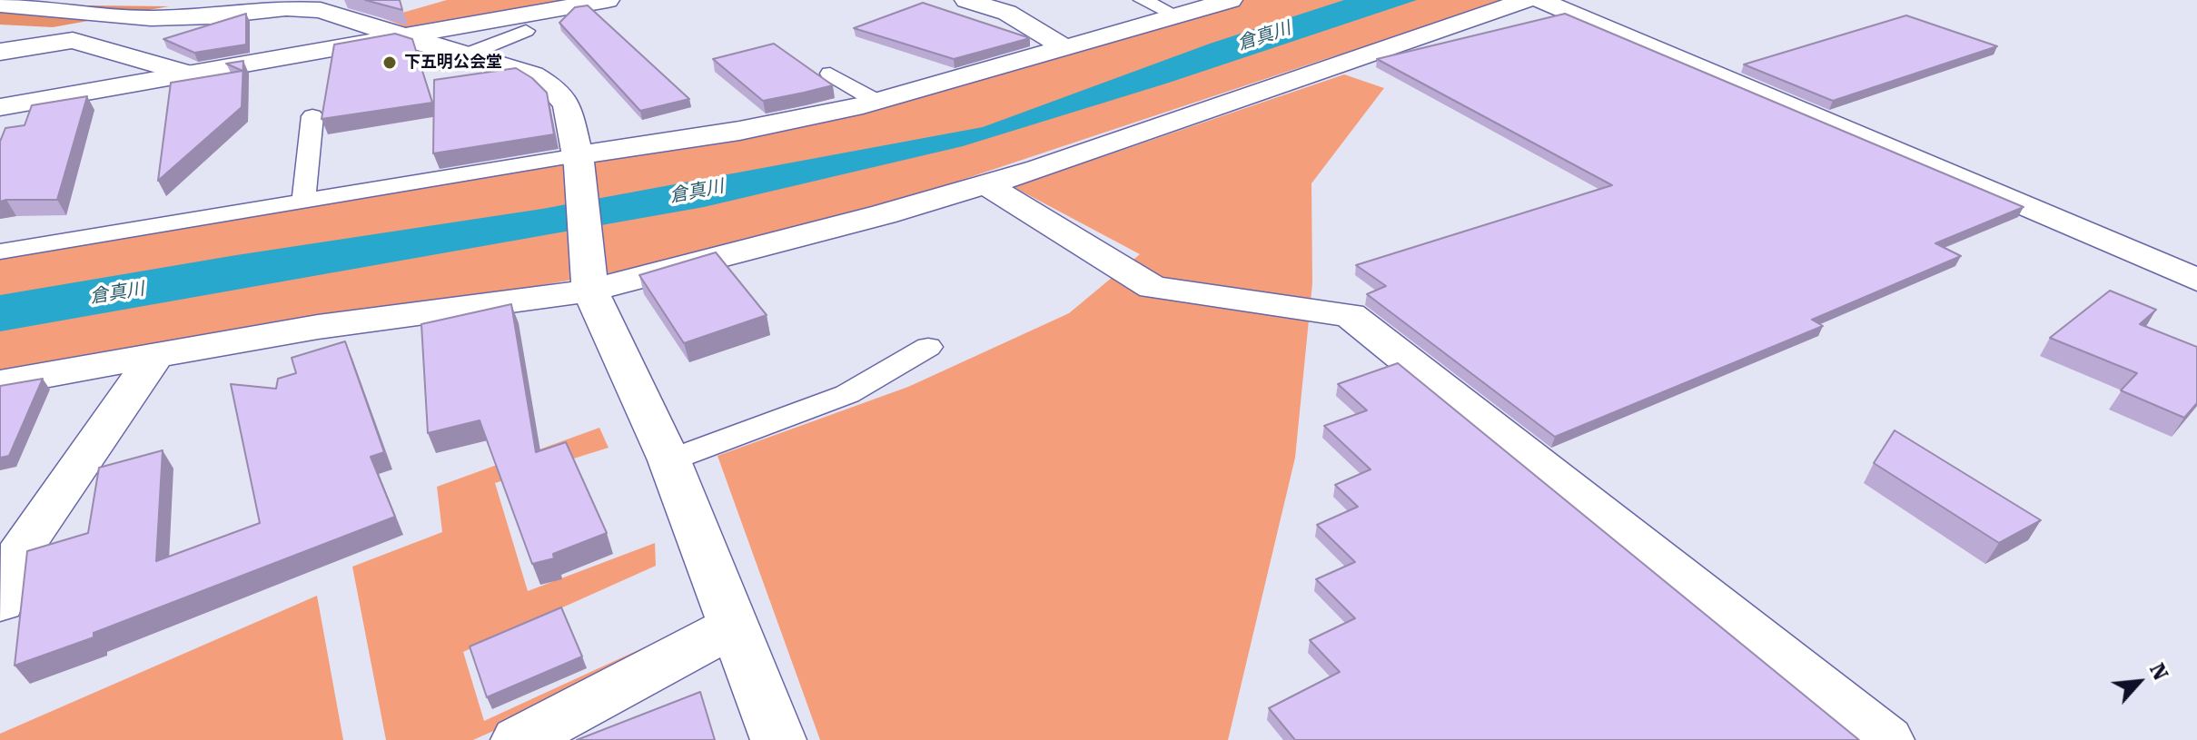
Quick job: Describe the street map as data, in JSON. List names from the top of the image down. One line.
{"water":["倉真川"],"places":["下五明公会堂"],"north":"top right"}
